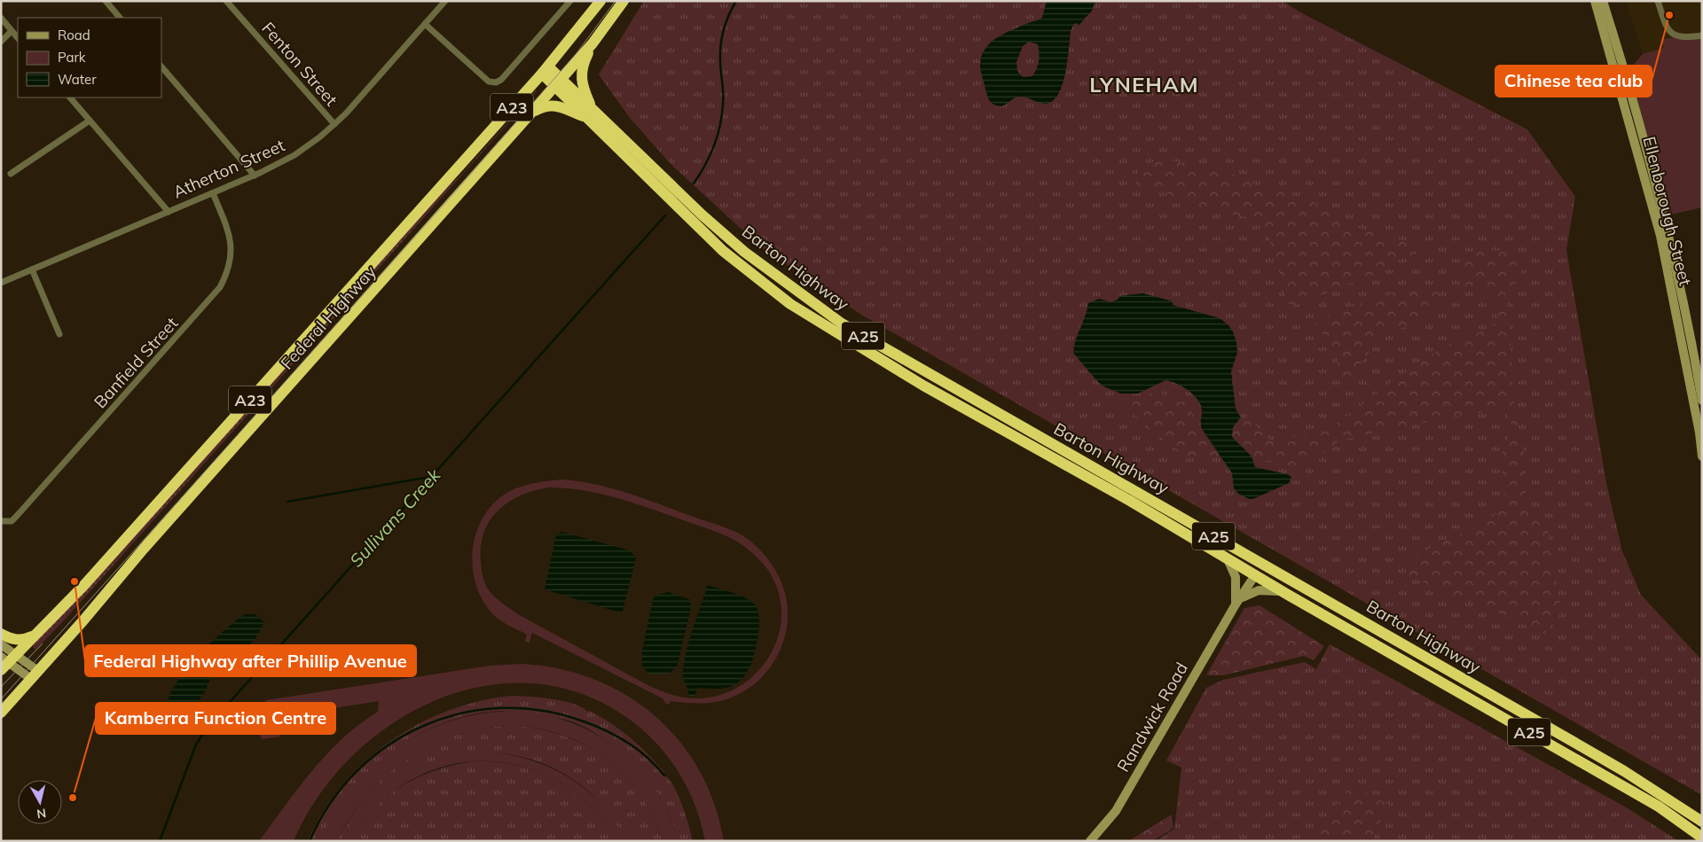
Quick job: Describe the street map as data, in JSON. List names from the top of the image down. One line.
{"streets":{"highway":["A23","Barton Highway","Federal Highway","A25","Randwick Road"],"main road":["Ellenborough Street"],"street":["Fenton Street","Atherton Street","Banfield Street"]},"crossings":[["Fenton Street","Atherton Street"],["A23","Barton Highway"],["A23","Federal Highway"],["A23","A25"],["Atherton Street","Banfield Street"],["Barton Highway","Federal Highway"],["Barton Highway","A25"],["Barton Highway","Randwick Road"],["Federal Highway","A25"]],"districts":["LYNEHAM"],"water":["Sullivans Creek"],"places":["Chinese tea club","Federal Highway after Phillip Avenue","Kamberra Function Centre"],"legend":["Road","Park","Water"],"north":"bottom"}
